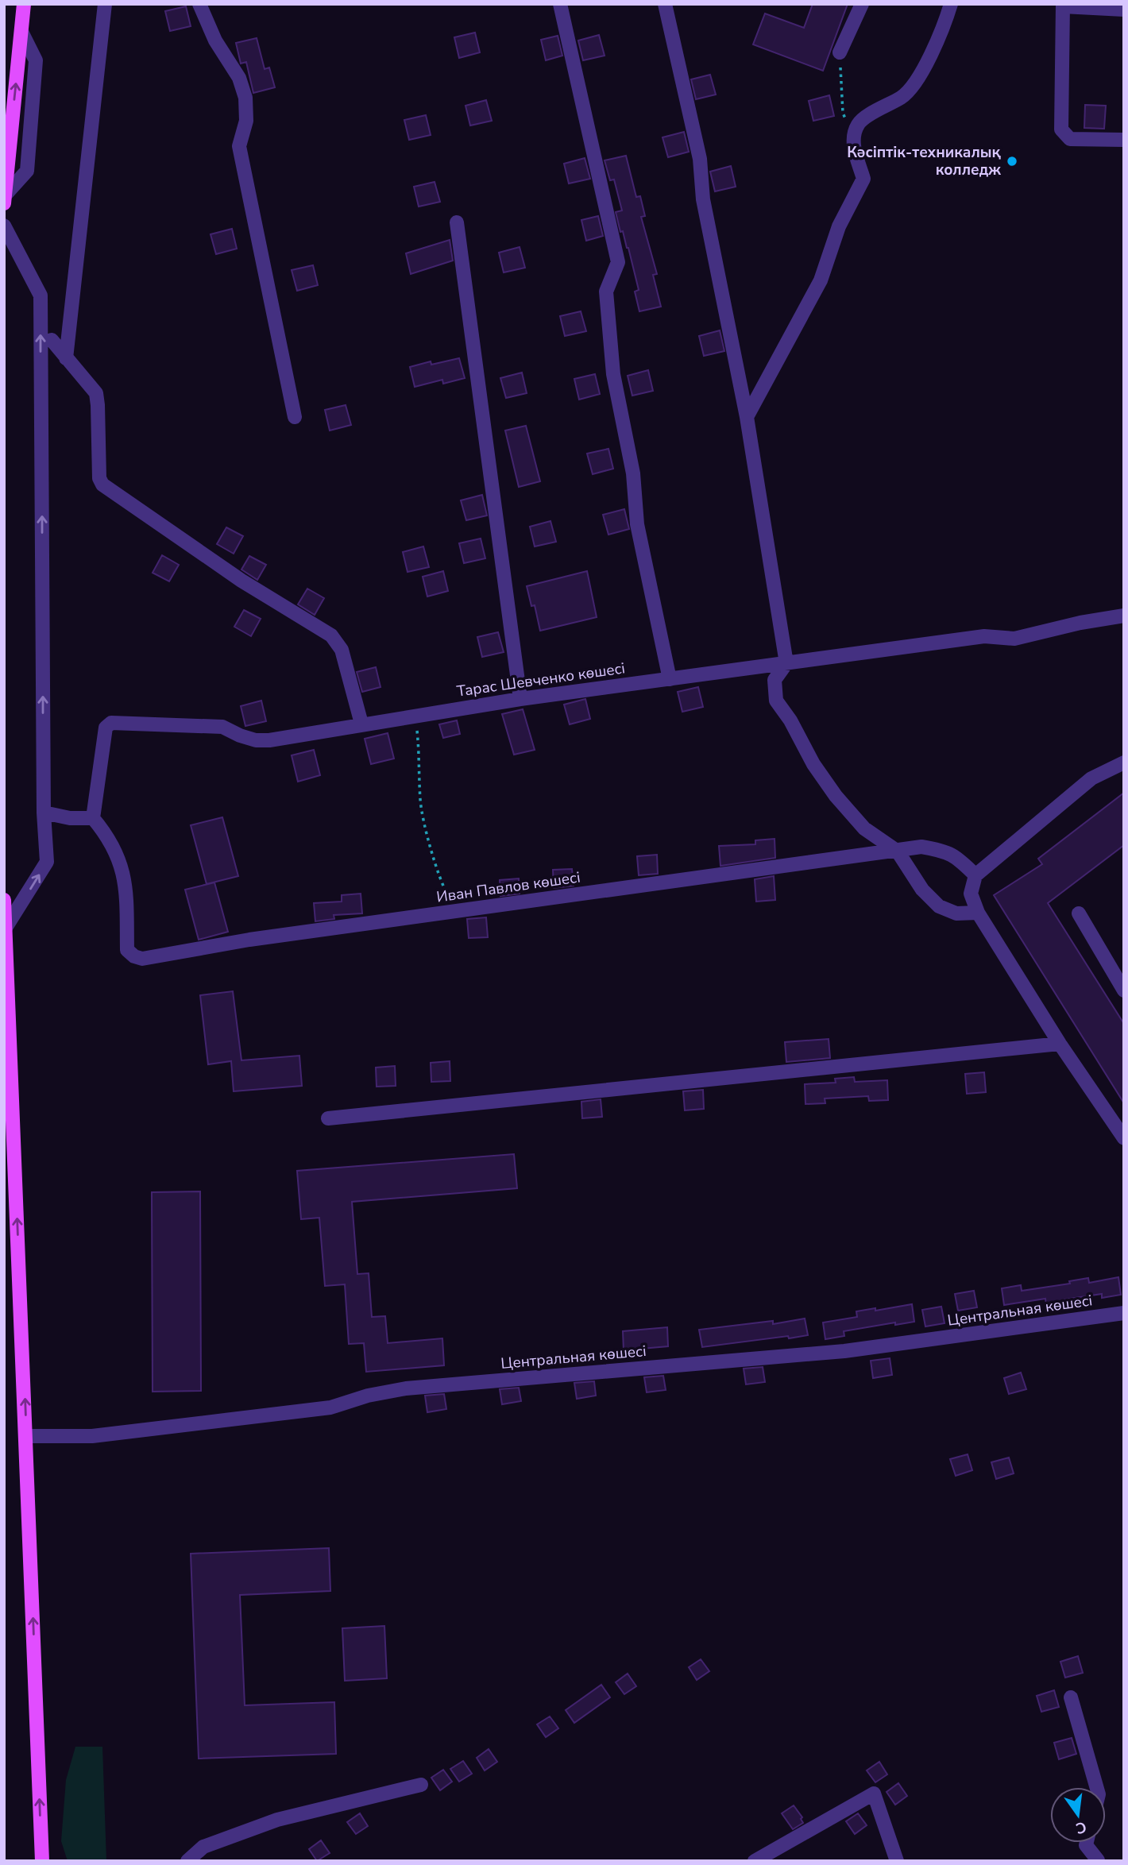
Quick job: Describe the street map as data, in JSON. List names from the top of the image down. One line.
{"streets":{"street":["Тарас Шевченко көшесі","Иван Павлов көшесі","Центральная көшесі"]},"crossings":[["Тарас Шевченко көшесі","Иван Павлов көшесі"]],"places":["Кәсіптік-техникалық колледж"],"north":"bottom"}
